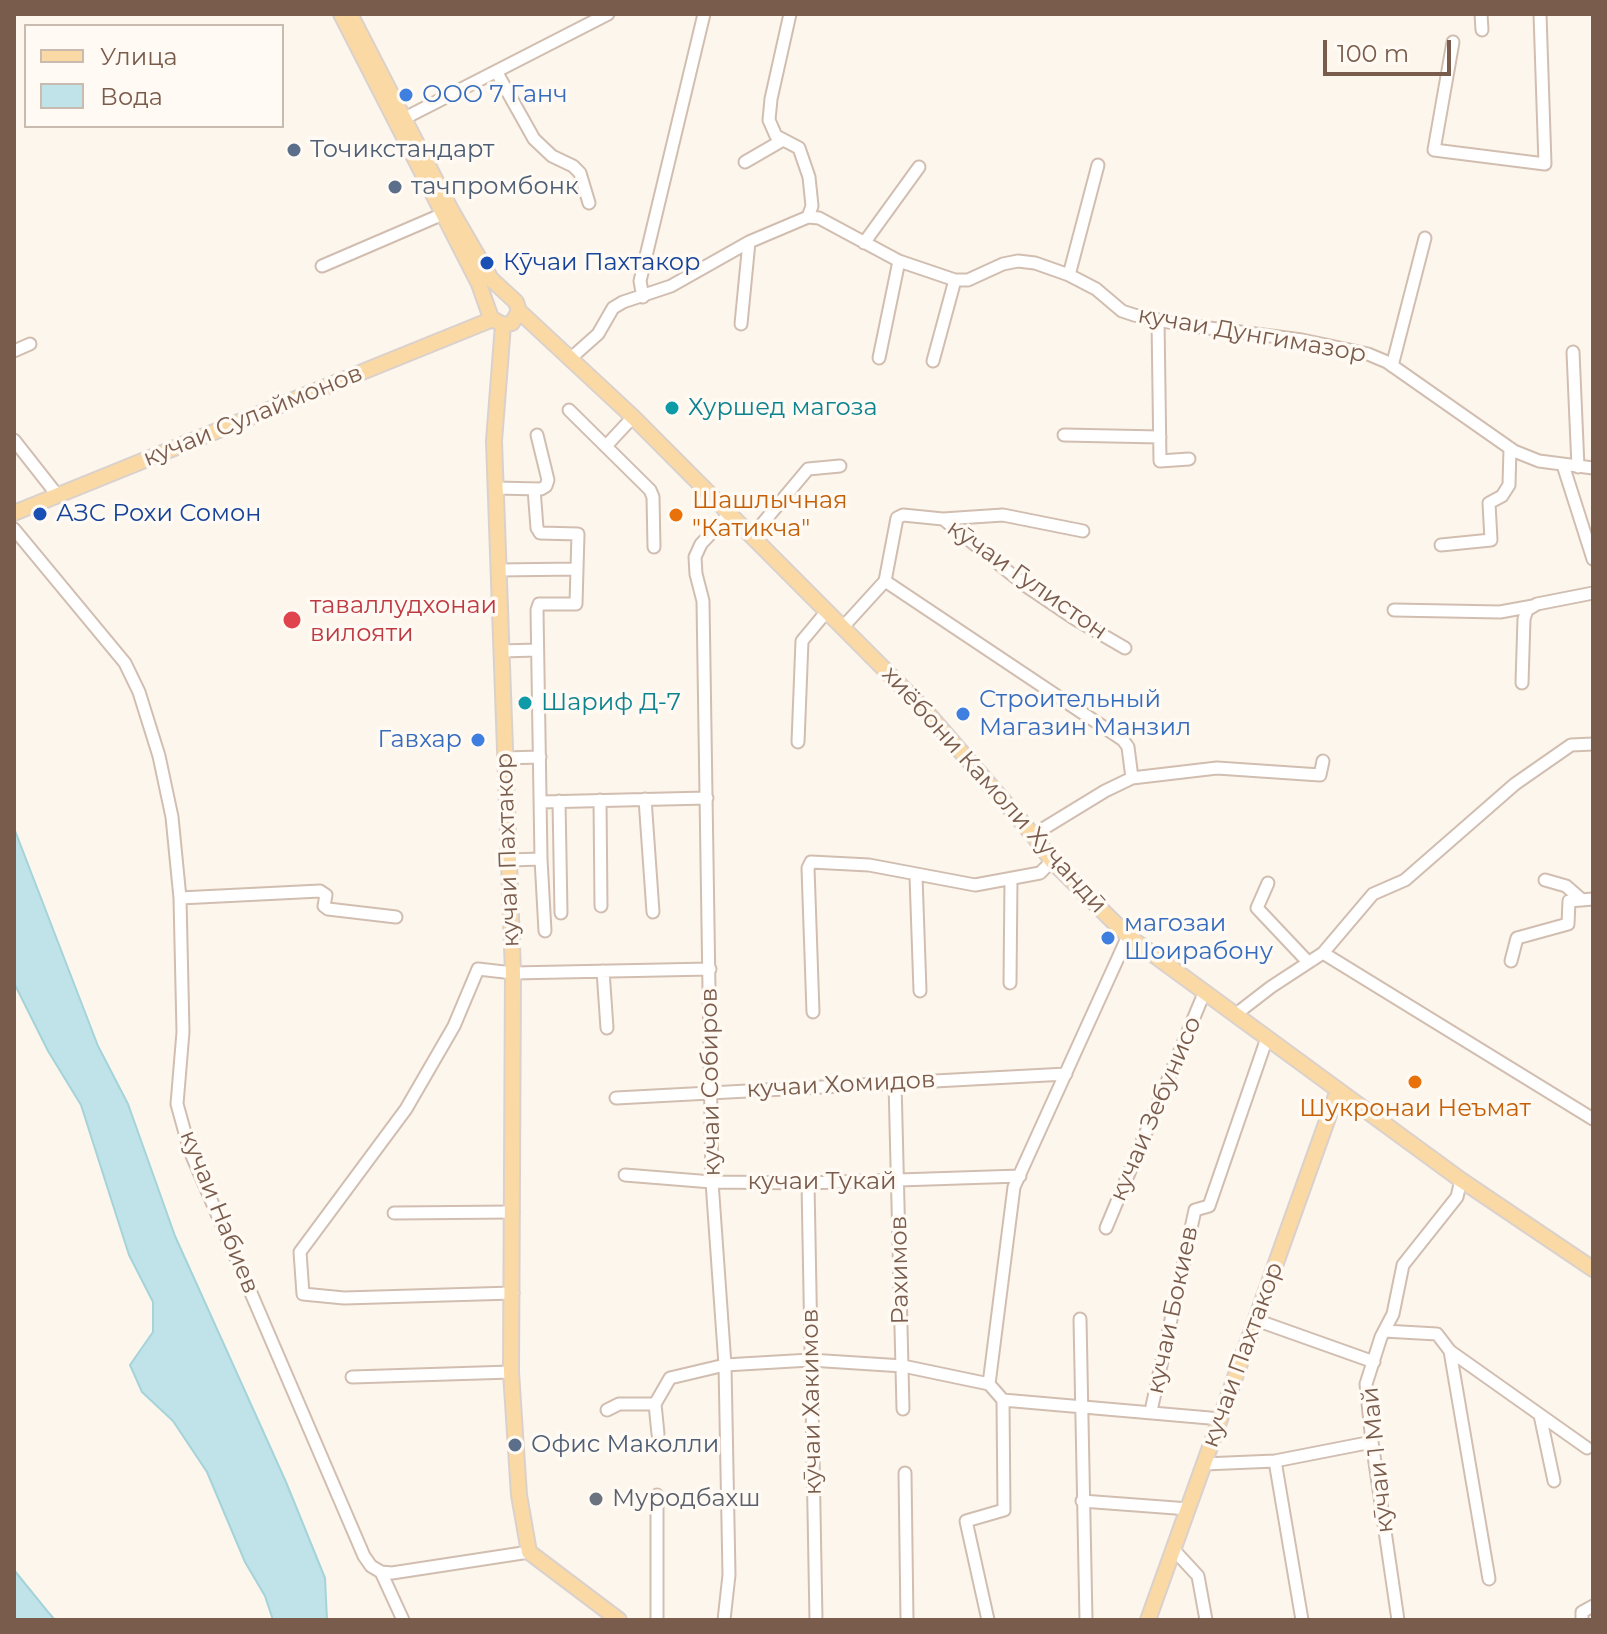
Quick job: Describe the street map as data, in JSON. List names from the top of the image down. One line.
{"streets":{"main road":["кучаи Сулаймонов","хиёбони Камоли Хуҷандӣ","кучаи Пахтакор"],"street":["кучаи Дунгимазор","кӯчаи Гулистон","кучаи Собиров","кучаи Хомидов","кучаи Зебунисо","кучаи Тукай","кучаи Набиев","Рахимов","кучаи Бокиев","кӯчаи Хакимов","кӯчаи 1 Май"]},"crossings":[["кучаи Сулаймонов","хиёбони Камоли Хуҷандӣ"],["кучаи Сулаймонов","кучаи Пахтакор"],["хиёбони Камоли Хуҷандӣ","кучаи Пахтакор"],["хиёбони Камоли Хуҷандӣ","кучаи Собиров"],["хиёбони Камоли Хуҷандӣ","кучаи Зебунисо"],["хиёбони Камоли Хуҷандӣ","кучаи Бокиев"],["хиёбони Камоли Хуҷандӣ","кӯчаи 1 Май"],["кучаи Собиров","кучаи Хомидов"],["кучаи Собиров","кучаи Тукай"],["кучаи Хомидов","Рахимов"],["кучаи Тукай","Рахимов"],["кучаи Тукай","кӯчаи Хакимов"]],"places":["ООО 7 Ганч","Точикстандарт","тачпромбонк","Кӯчаи Пахтакор","Хуршед магоза","АЗС Рохи Сомон","Шашлычная \"Катикча\"","таваллудхонаи вилояти","Шариф Д-7","Строительный Магазин Манзил","Гавхар","магозаи Шоирабону","Шукронаи Неъмат","Офис Маколли","Муродбахш"],"legend":["Улица","Вода"],"scale_bar":"100 m"}
